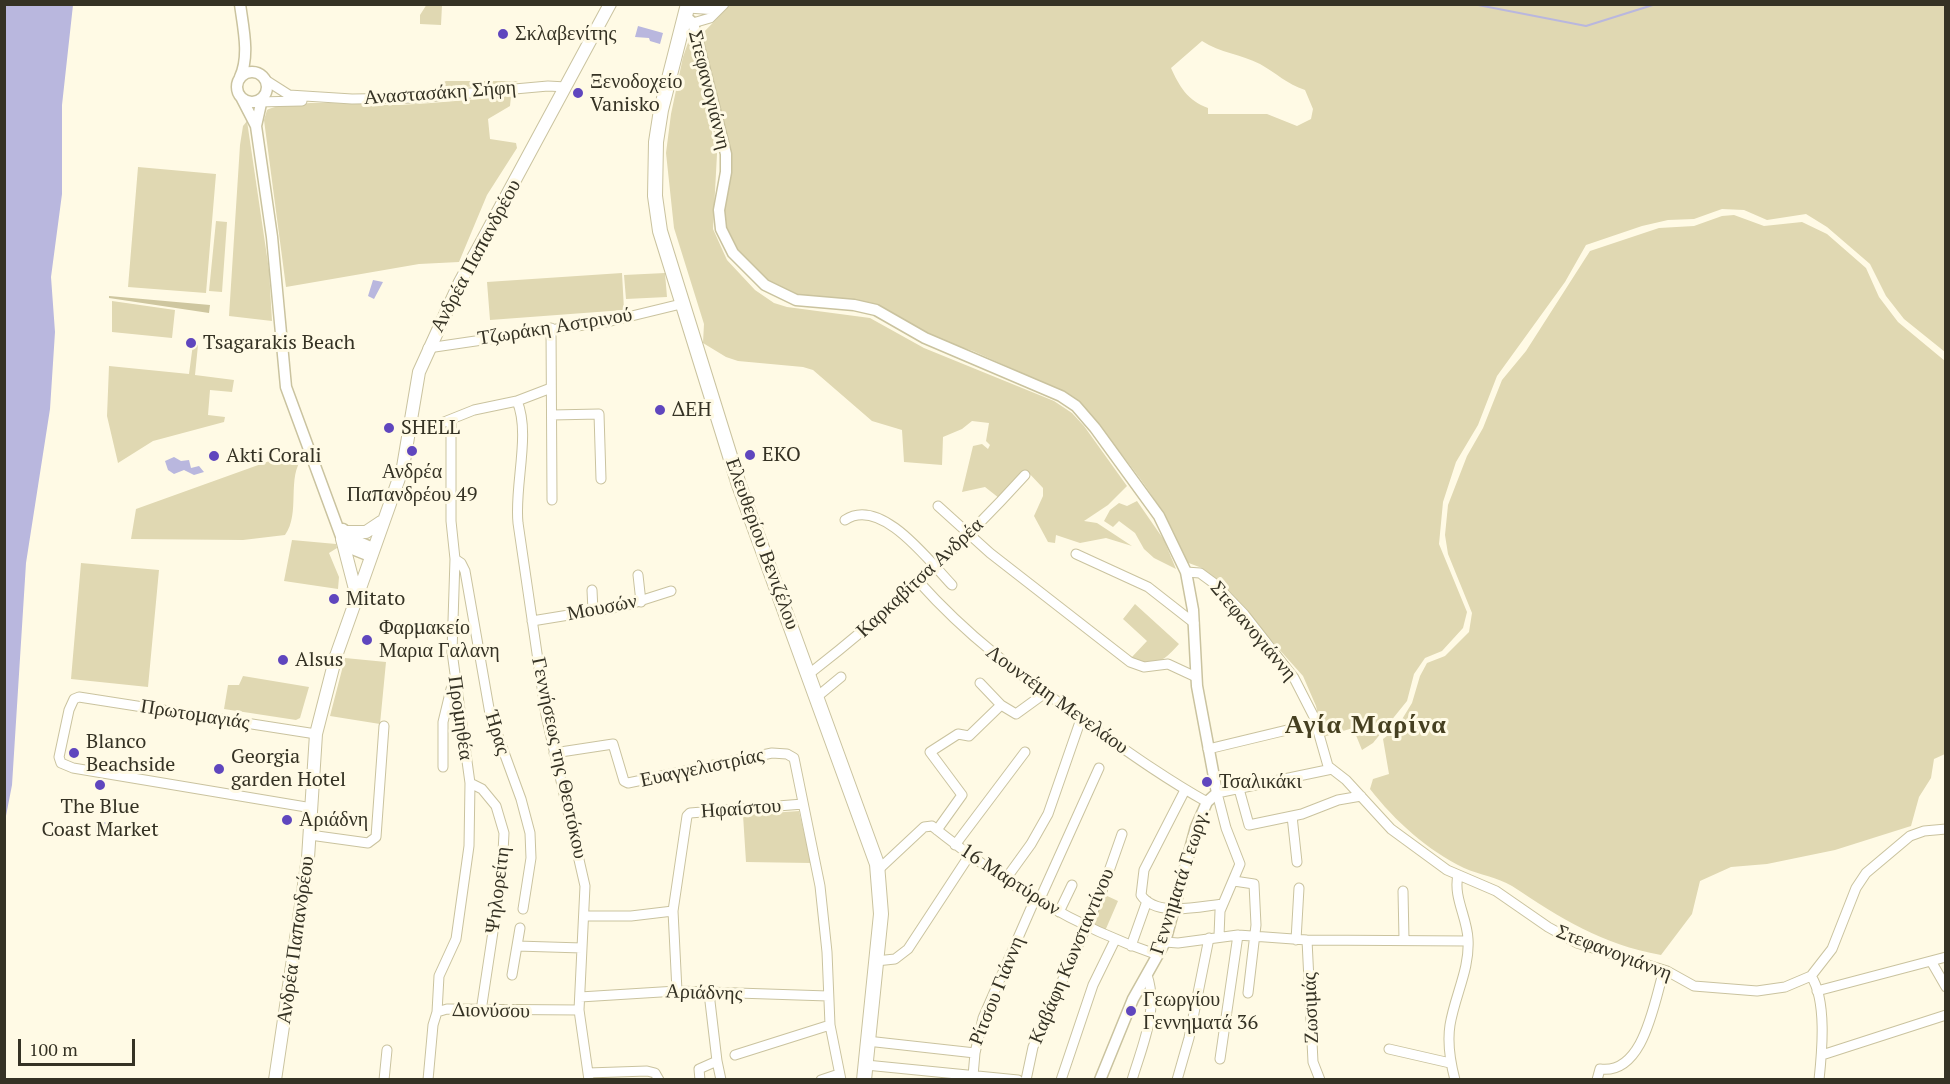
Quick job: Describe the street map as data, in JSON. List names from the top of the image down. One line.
{"streets":{"main road":["Ανδρέα Παπανδρέου","Ελευθερίου Βενιζέλου"],"street":["Στεφανογιάννη","Αναστασάκη Σήφη","Τζωράκη Αστρινού","Καρκαβίτσα Ανδρέα","Μουσών","Λουντέμη Μενελάου","Πρωτομαγιάς","Προμηθέα","Ήρας","Γεννήσεως της Θεοτόκου","Ευαγγελιστρίας","Ηφαίστου","16 Μαρτύρων","Γεννηματά Γεωργ.","Ψηλορείτη","Καβάφη Κωνσταντίνου","Ρίτσου Γιάννη","Αριάδνης","Ζωσιμάς","Διονύσου"]},"crossings":[["Στεφανογιάννη","Ελευθερίου Βενιζέλου"],["Στεφανογιάννη","Γεννηματά Γεωργ."],["Αναστασάκη Σήφη","Ανδρέα Παπανδρέου"],["Ανδρέα Παπανδρέου","Τζωράκη Αστρινού"],["Ανδρέα Παπανδρέου","Πρωτομαγιάς"],["Τζωράκη Αστρινού","Ελευθερίου Βενιζέλου"],["Ελευθερίου Βενιζέλου","Καρκαβίτσα Ανδρέα"],["Ελευθερίου Βενιζέλου","Ρίτσου Γιάννη"],["Καρκαβίτσα Ανδρέα","Λουντέμη Μενελάου"],["Μουσών","Γεννήσεως της Θεοτόκου"],["Λουντέμη Μενελάου","Γεννηματά Γεωργ."],["Προμηθέα","Ήρας"],["Προμηθέα","Ψηλορείτη"],["Προμηθέα","Διονύσου"],["Γεννήσεως της Θεοτόκου","Ευαγγελιστρίας"],["Γεννήσεως της Θεοτόκου","Αριάδνης"],["Γεννήσεως της Θεοτόκου","Διονύσου"],["Ευαγγελιστρίας","Ηφαίστου"],["Ηφαίστου","Αριάδνης"],["16 Μαρτύρων","Γεννηματά Γεωργ."],["16 Μαρτύρων","Καβάφη Κωνσταντίνου"],["16 Μαρτύρων","Ρίτσου Γιάννη"],["Ψηλορείτη","Διονύσου"]],"districts":["Αγία Μαρίνα"],"places":["Σκλαβενίτης","Ξενοδοχείο Vanisko","Tsagarakis Beach","ΔΕΗ","SHELL","Ανδρέα Παπανδρέου 49","EKO","Akti Corali","Mitato","Φαρμακείο Μαρια Γαλανη","Alsus","Blanco Beachside","Georgia garden Hotel","Τσαλικάκι","The Blue Coast Market","Αριάδνη","Γεωργίου Γεννηματά 36"],"scale_bar":"100 m"}
